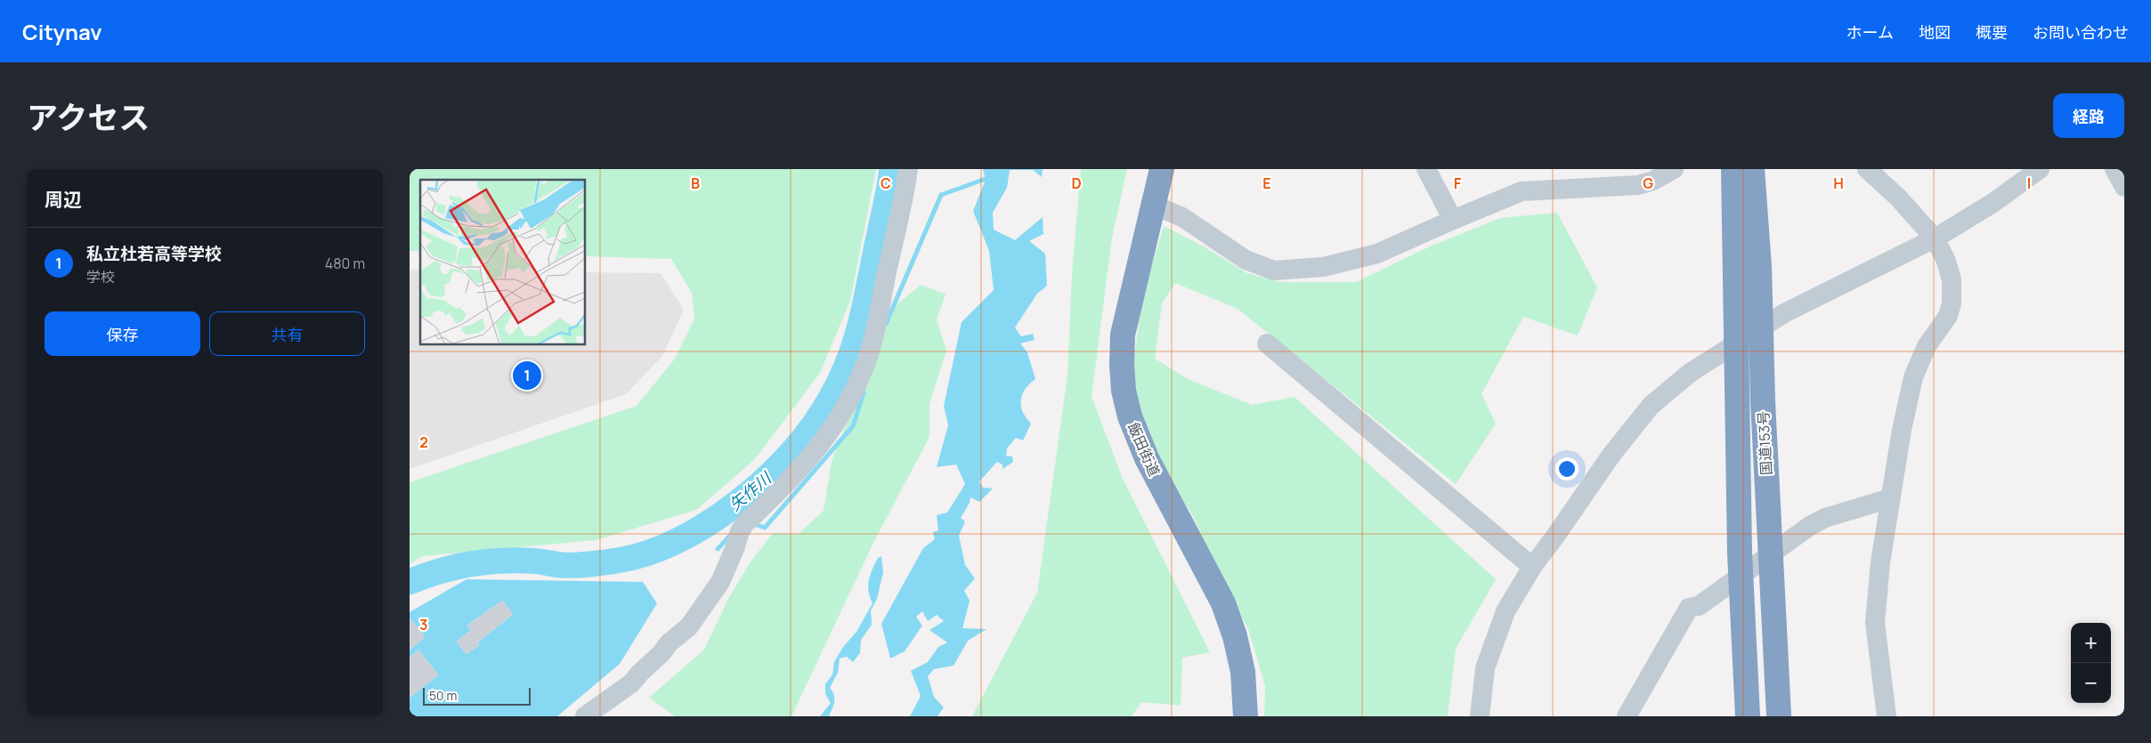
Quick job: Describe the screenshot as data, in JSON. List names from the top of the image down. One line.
{"streets":{"highway":["国道153号","飯田街道"]},"water":["矢作川"],"scale_bar":"50 m","page":{"header":"Citynav","nav":["ホーム","地図","概要","お問い合わせ"],"title":"アクセス","buttons":["経路",["保存","共有"]],"heading":"周辺","list":[{"mark":"1","name":"私立杜若高等学校","note":"学校","value":"480 m"}],"pins":"1","map_buttons":["+","−"],"scale":"50 m"},"grid":{"columns":["B","C","D","E","F","G","H","I"],"rows":["2","3"]}}
